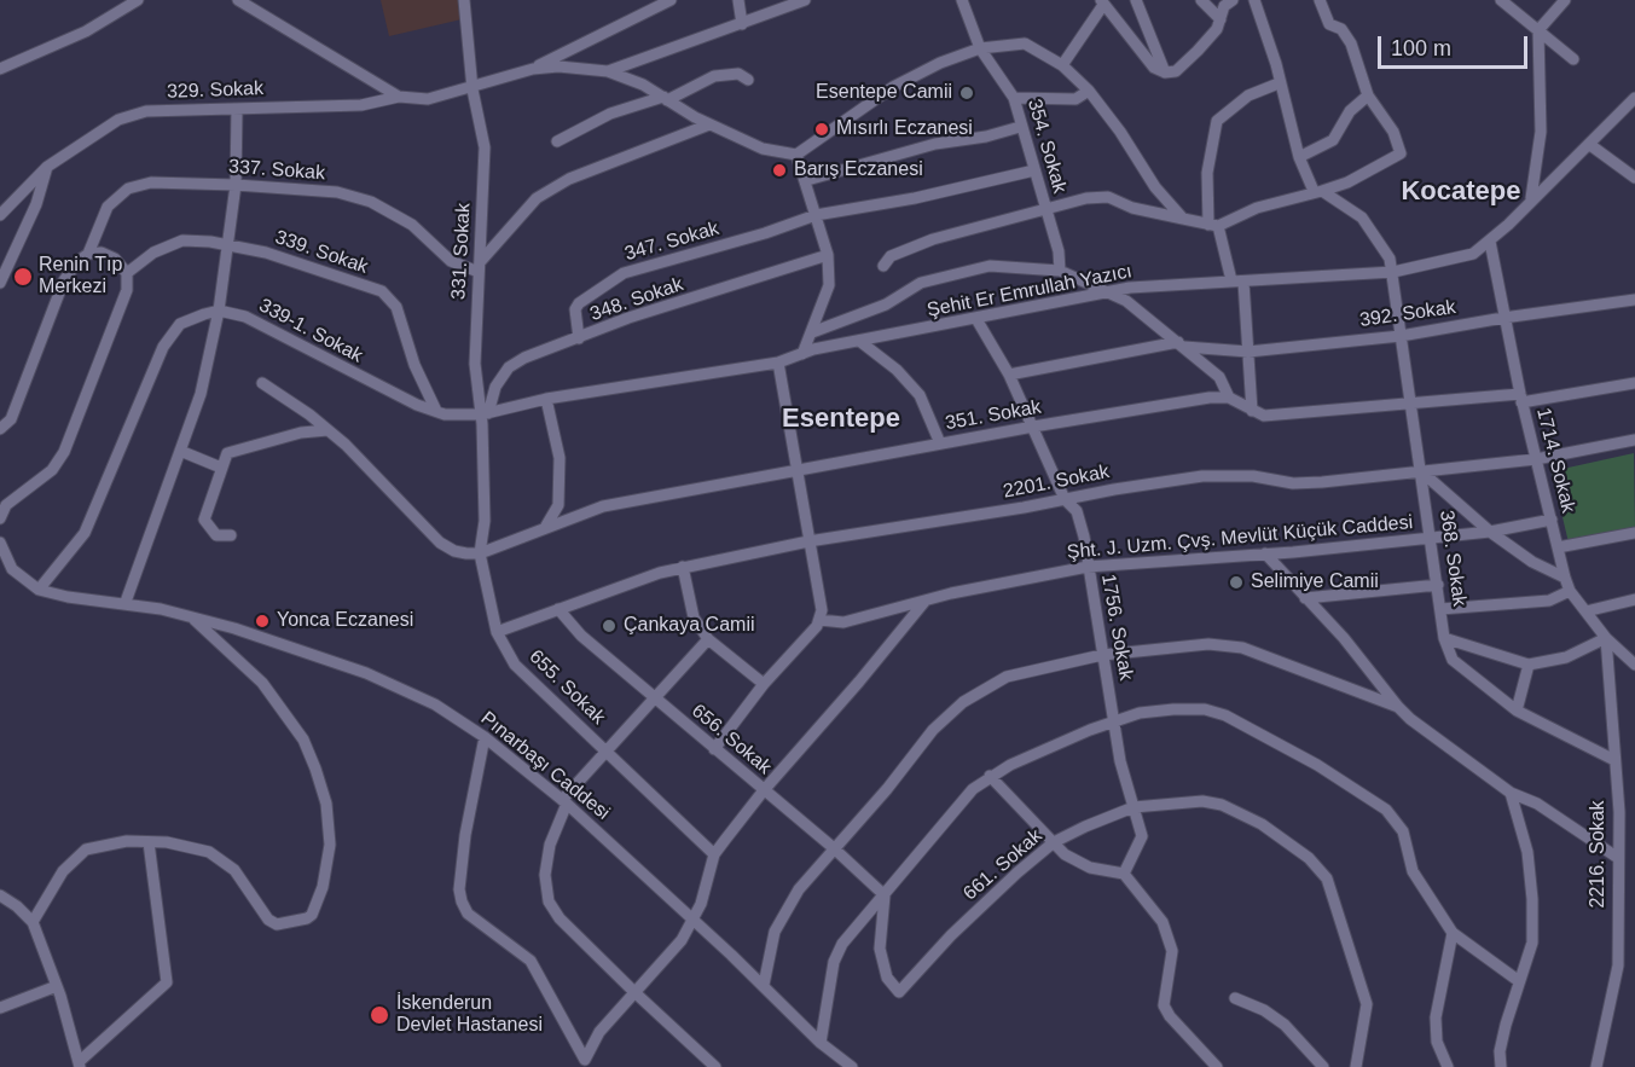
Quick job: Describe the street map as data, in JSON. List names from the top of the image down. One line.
{"streets":{"street":["329. Sokak","354. Sokak","337. Sokak","347. Sokak","331. Sokak","339. Sokak","Şehit Er Emrullah Yazıcı","348. Sokak","392. Sokak","339-1. Sokak","351. Sokak","1714. Sokak","2201. Sokak","Şht. J. Uzm. Çvş. Mevlüt Küçük Caddesi","368. Sokak","1756. Sokak","655. Sokak","656. Sokak","Pınarbaşı Caddesi","2216. Sokak","661. Sokak"]},"crossings":[["329. Sokak","331. Sokak"],["337. Sokak","331. Sokak"],["347. Sokak","348. Sokak"],["331. Sokak","348. Sokak"],["331. Sokak","339-1. Sokak"],["331. Sokak","655. Sokak"],["339. Sokak","339-1. Sokak"],["Şehit Er Emrullah Yazıcı","339-1. Sokak"],["Şehit Er Emrullah Yazıcı","1714. Sokak"],["Şehit Er Emrullah Yazıcı","368. Sokak"],["Şehit Er Emrullah Yazıcı","1756. Sokak"],["348. Sokak","339-1. Sokak"],["348. Sokak","655. Sokak"],["392. Sokak","1714. Sokak"],["392. Sokak","368. Sokak"],["392. Sokak","1756. Sokak"],["339-1. Sokak","655. Sokak"],["351. Sokak","1756. Sokak"],["351. Sokak","655. Sokak"],["1714. Sokak","2201. Sokak"],["1714. Sokak","Şht. J. Uzm. Çvş. Mevlüt Küçük Caddesi"],["1714. Sokak","2216. Sokak"],["2201. Sokak","368. Sokak"],["2201. Sokak","1756. Sokak"],["2201. Sokak","655. Sokak"],["2201. Sokak","656. Sokak"],["Şht. J. Uzm. Çvş. Mevlüt Küçük Caddesi","368. Sokak"],["Şht. J. Uzm. Çvş. Mevlüt Küçük Caddesi","1756. Sokak"],["368. Sokak","2216. Sokak"],["1756. Sokak","661. Sokak"],["656. Sokak","661. Sokak"]],"districts":["Kocatepe","Esentepe"],"places":["Esentepe Camii","Mısırlı Eczanesi","Barış Eczanesi","Renin Tıp Merkezi","Selimiye Camii","Yonca Eczanesi","Çankaya Camii","İskenderun Devlet Hastanesi"],"scale_bar":"100 m"}
